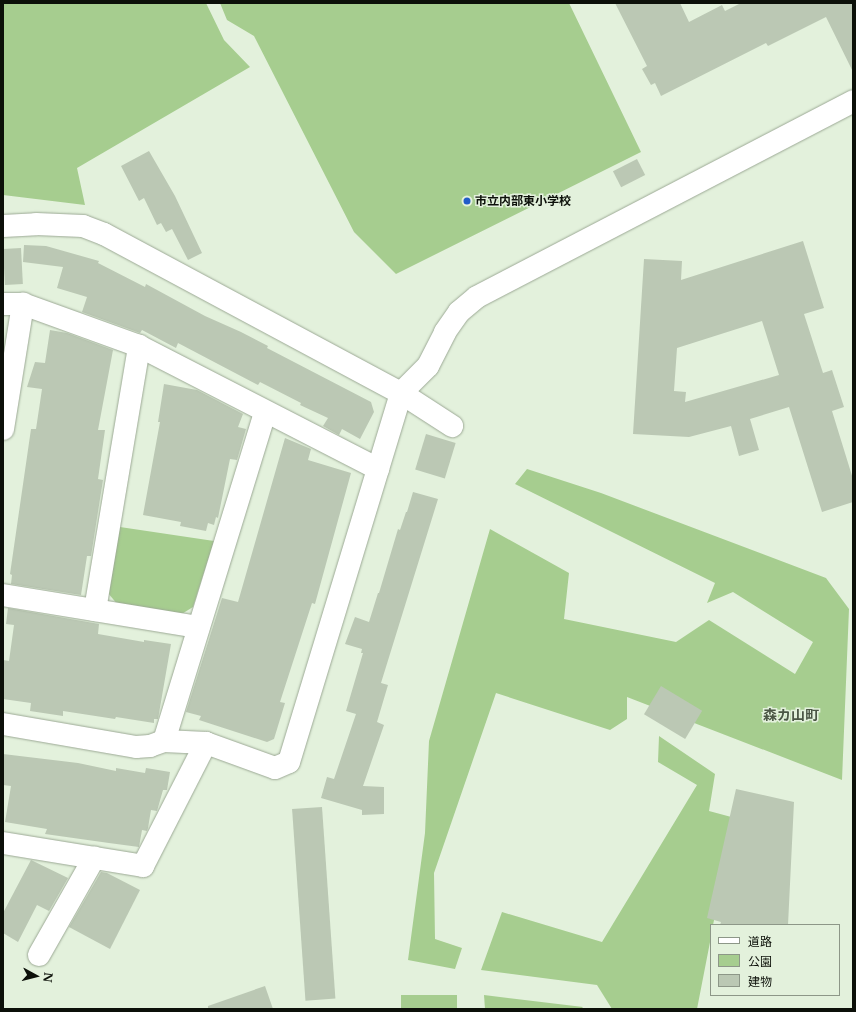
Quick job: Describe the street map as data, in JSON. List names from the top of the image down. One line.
{"districts":["森カ山町"],"places":["市立内部東小学校"],"legend":["道路","公園","建物"],"north":"right"}
